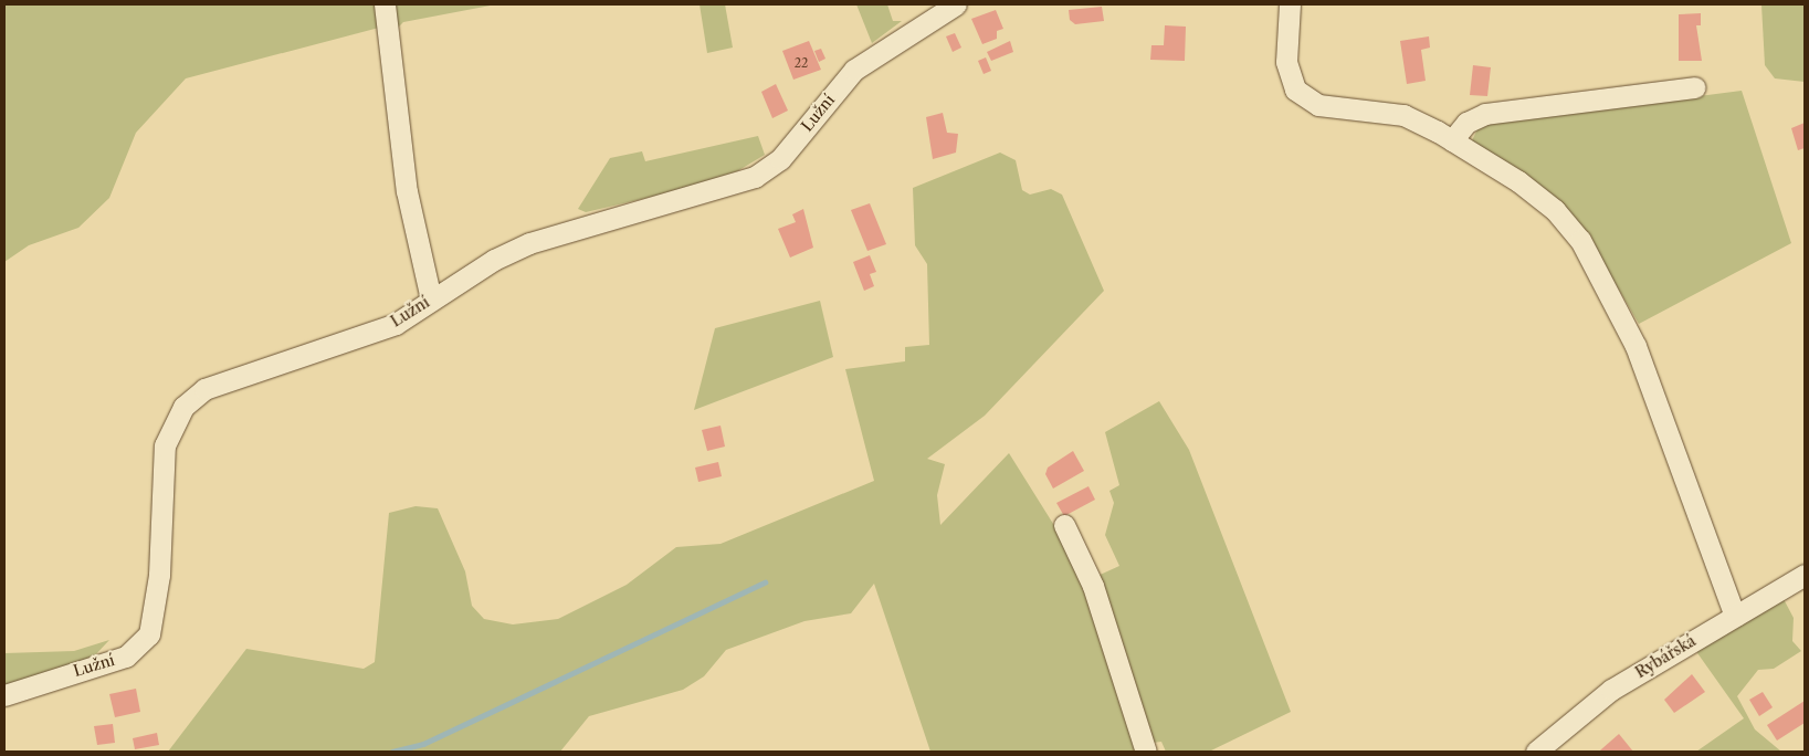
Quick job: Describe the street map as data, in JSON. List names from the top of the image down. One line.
{"streets":{"street":["Lužní","Rybářská"]},"house_numbers":["22"]}
